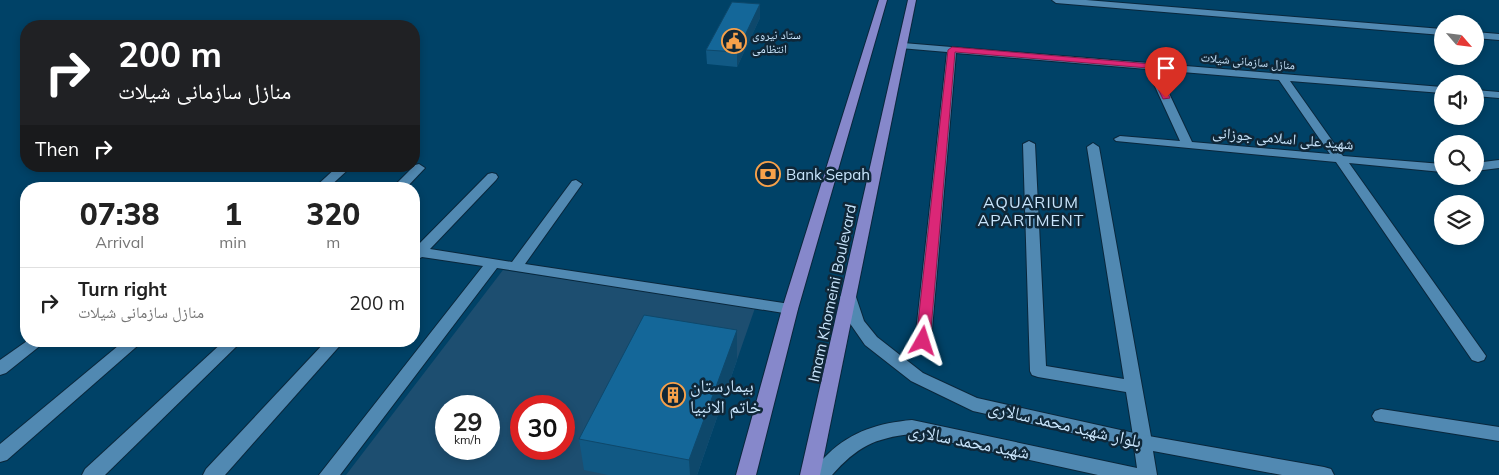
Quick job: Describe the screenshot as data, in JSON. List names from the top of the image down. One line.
{"streets":{"main road":["Imam Khomeini Boulevard"],"street":["منازل سازمانی شیلات","شهید علی اسلامی جوزانی","بلوار شهید محمد سالاری","شهید محمد سالاری"]},"crossings":[["منازل سازمانی شیلات","Imam Khomeini Boulevard"],["Imam Khomeini Boulevard","بلوار شهید محمد سالاری"]],"districts":["AQUARIUM APARTMENT"],"places":{"public building":["ستاد نیروی انتظامی"],"bank":["Bank Sepah"],"building":["بیمارستان خاتم الانبیا"]},"north":"bottom right","page":{"turn":["200 m","منازل سازمانی شیلات"],"then":"Then","eta":["07:38","Arrival","1","min","320","m"],"list":[{"name":"Turn right","note":"منازل سازمانی شیلات","value":"200 m"}],"speed":"29 km/h","limit":"30"}}
